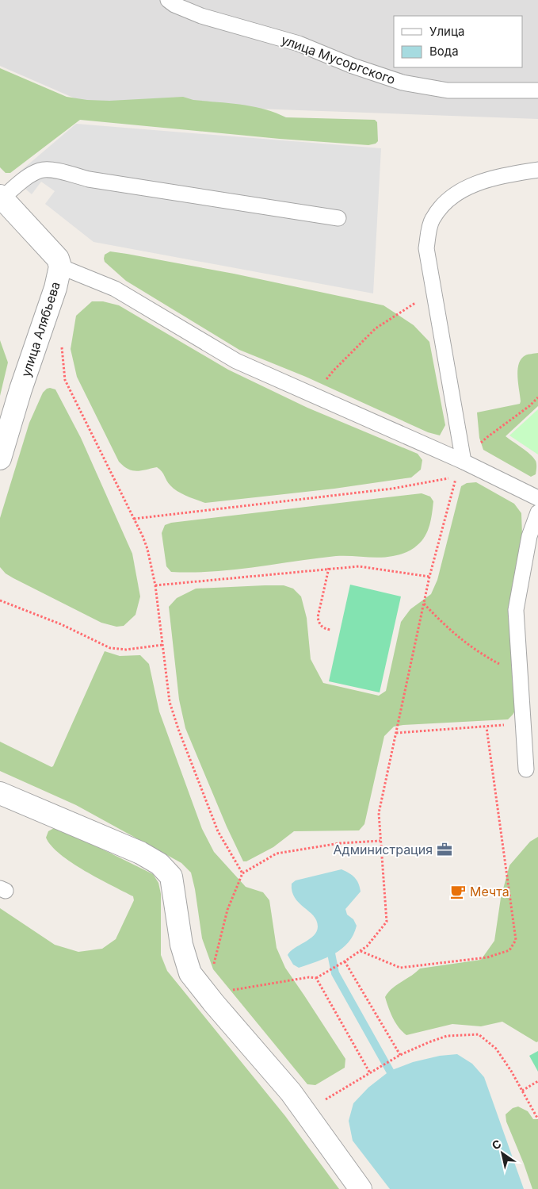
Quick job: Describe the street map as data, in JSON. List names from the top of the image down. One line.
{"streets":{"street":["улица Алябьева"],"lane":["улица Мусоргского"]},"places":{"office":["Администрация"],"cafe":["Мечта"]},"legend":["Улица","Вода"],"north":"top left"}
